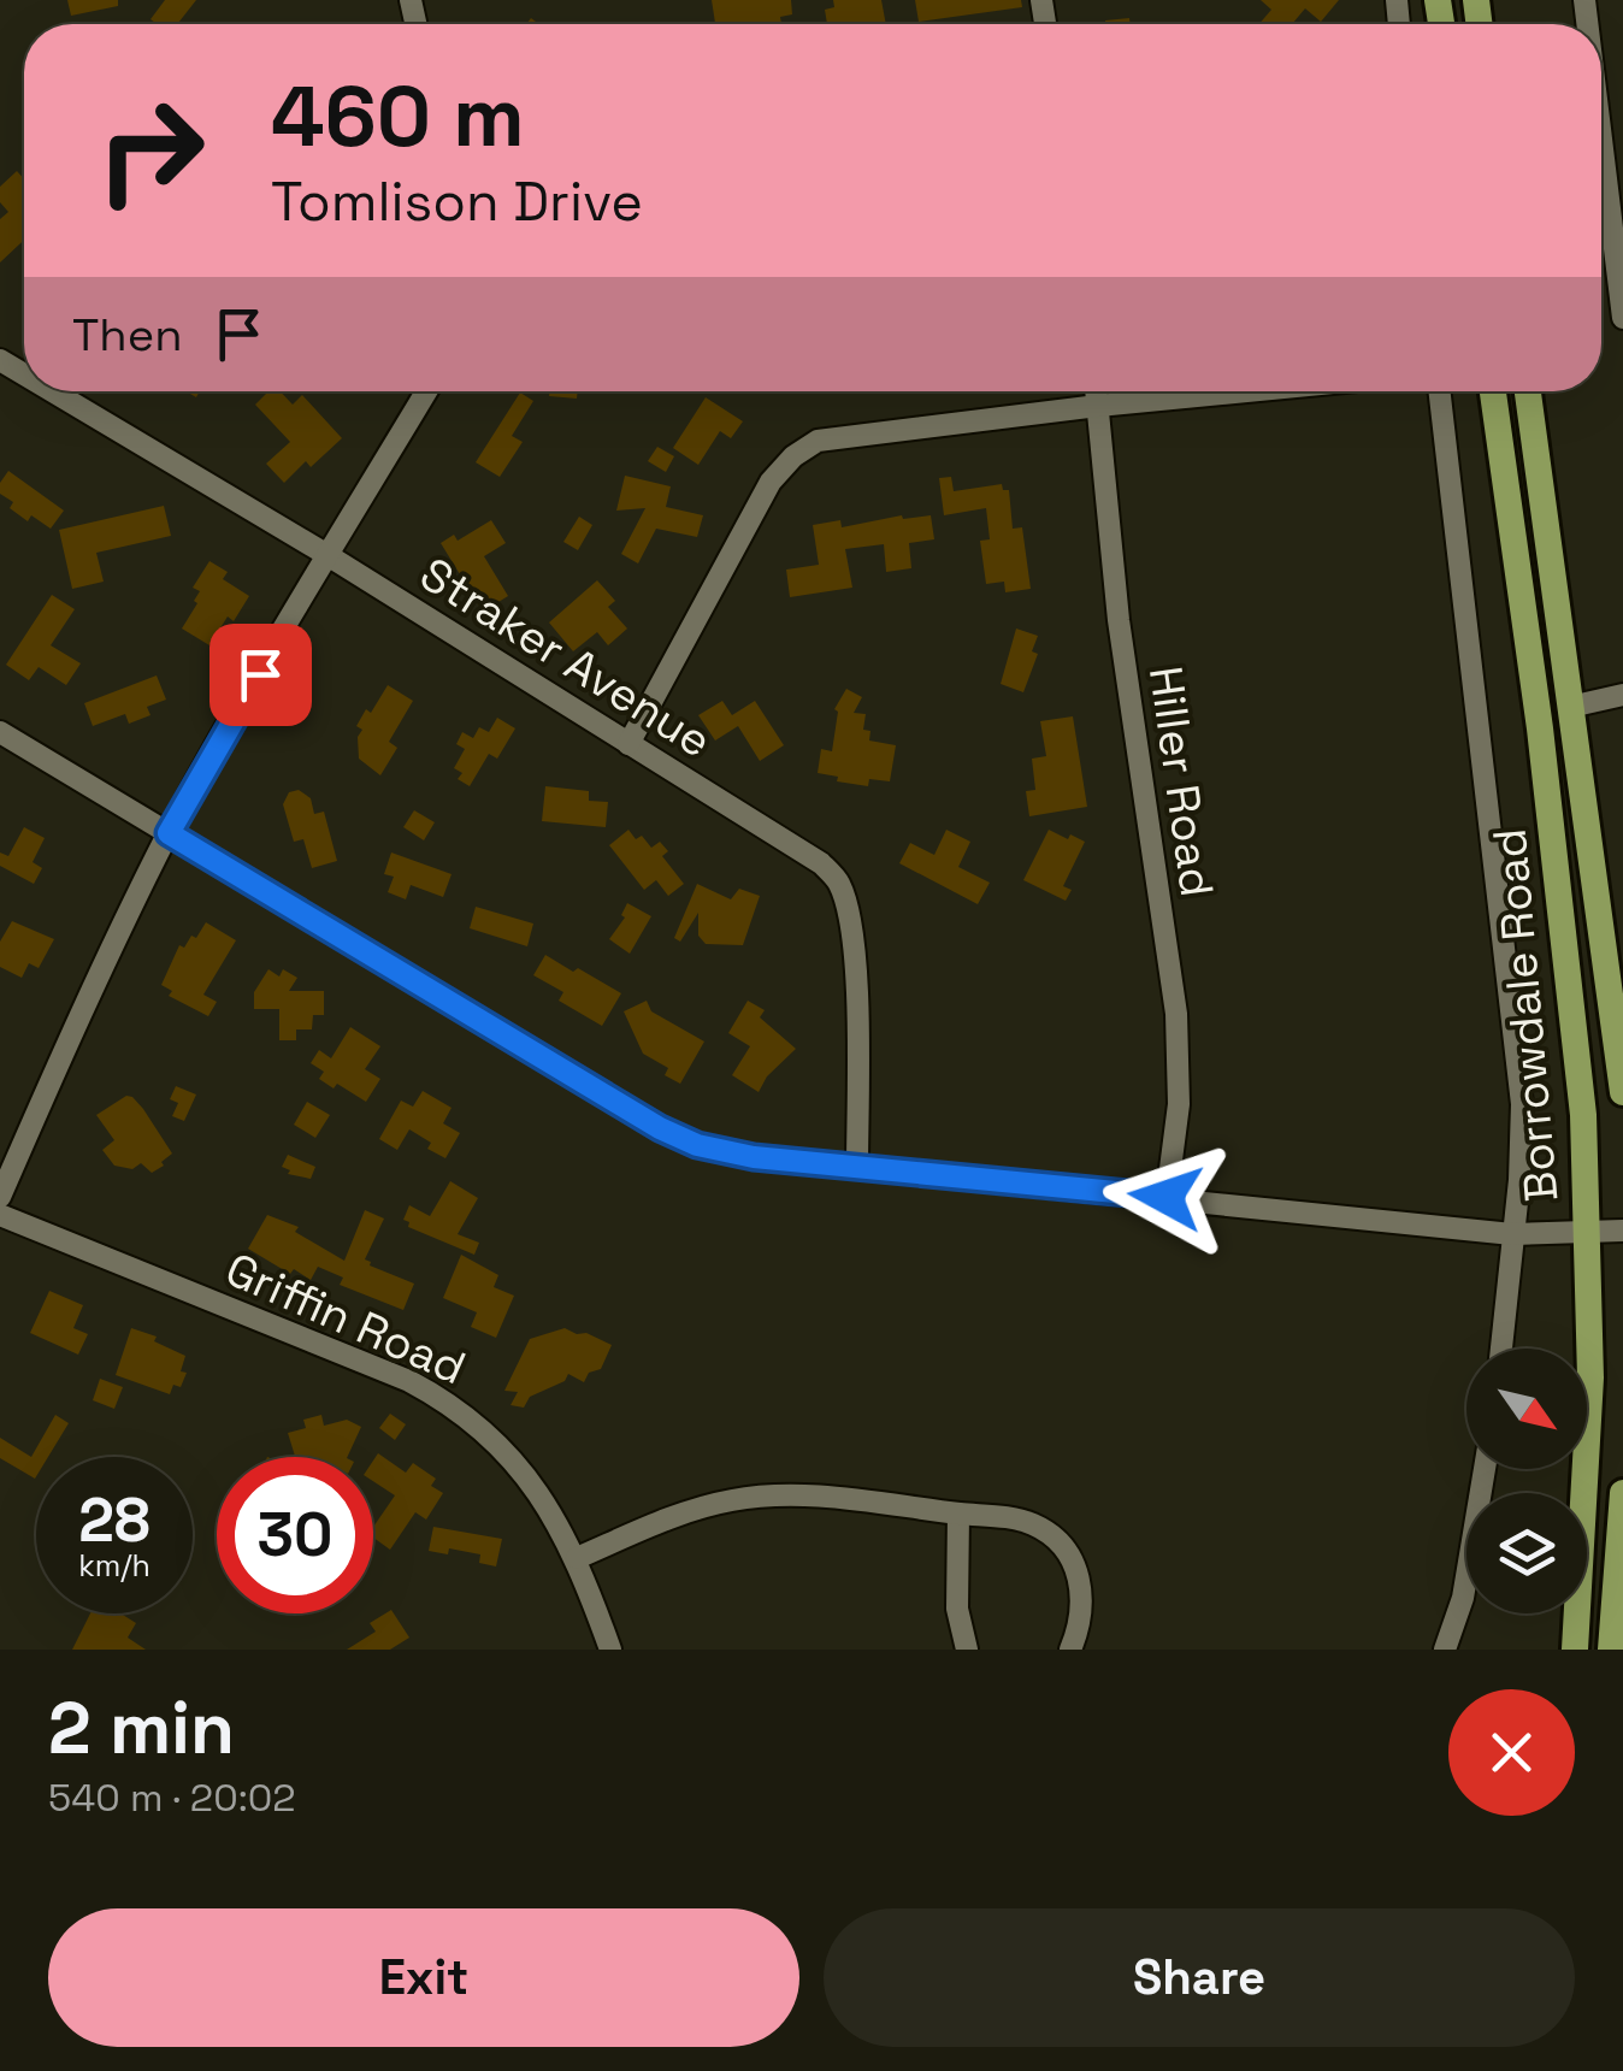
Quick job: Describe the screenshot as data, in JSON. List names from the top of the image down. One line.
{"streets":{"main road":["Borrowdale Road"],"street":["Straker Avenue","Hiller Road","Griffin Road"]},"north":"bottom right","page":{"turn":["460 m","Tomlison Drive"],"then":"Then","speed":"28 km/h","limit":"30","heading":["2 min","540 m · 20:02"],"buttons":["Exit","Share"]}}
